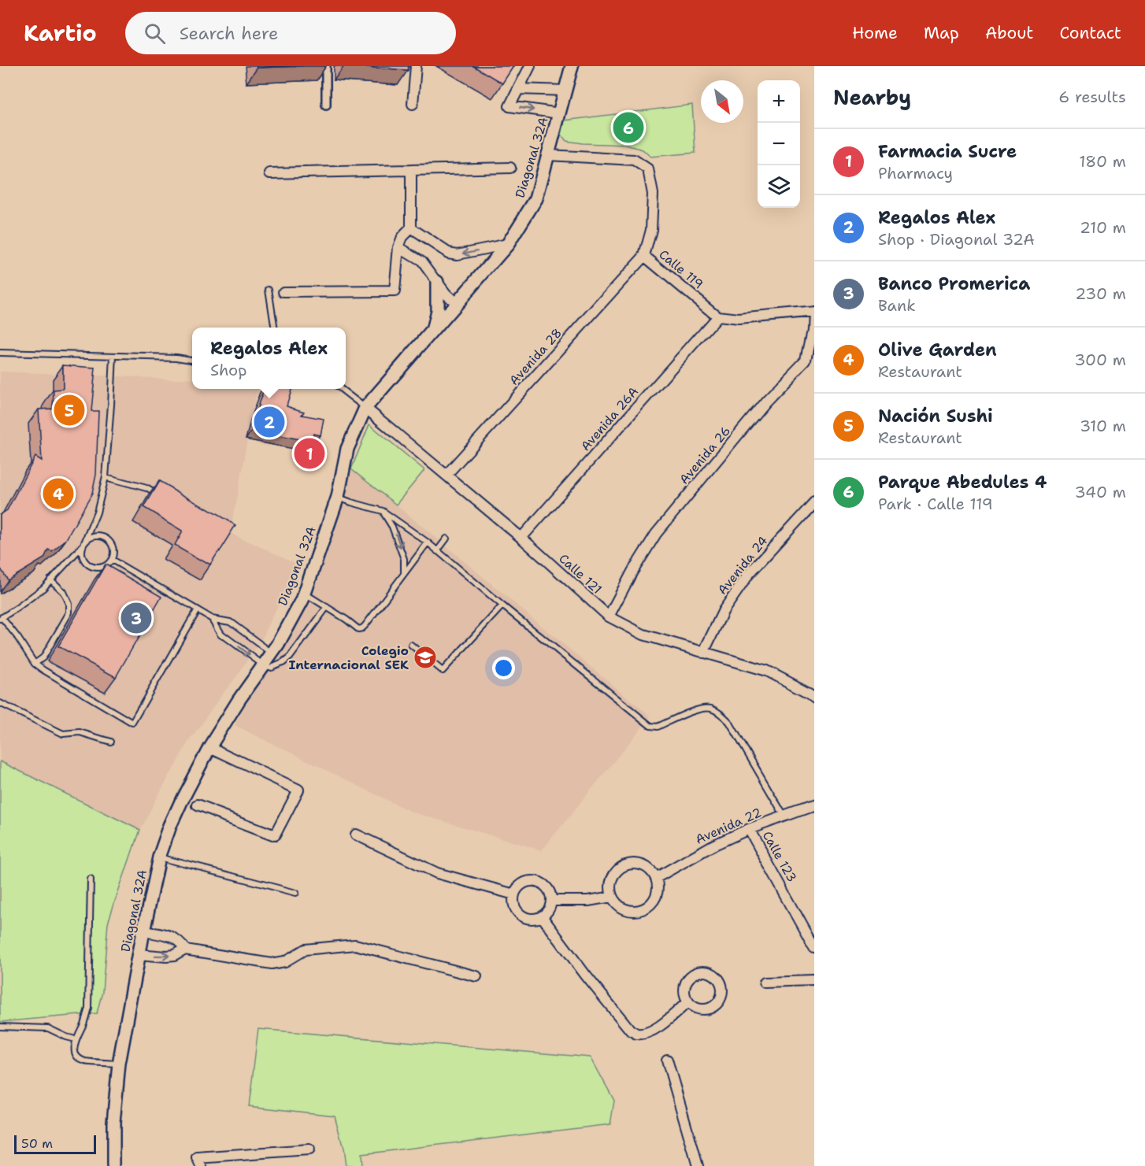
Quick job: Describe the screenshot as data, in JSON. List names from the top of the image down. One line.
{"streets":{"street":["Diagonal 32A","Calle 119","Avenida 28","Avenida 26A","Avenida 26","Avenida 24","Calle 121","Avenida 22","Calle 123"]},"crossings":[["Diagonal 32A","Calle 119"],["Diagonal 32A","Calle 121"],["Calle 119","Avenida 28"],["Calle 119","Avenida 26A"],["Avenida 28","Calle 121"],["Avenida 26A","Calle 121"],["Avenida 26","Calle 121"],["Avenida 24","Calle 121"],["Avenida 22","Calle 123"]],"places":{"school or university":["Colegio Internacional SEK"]},"scale_bar":"50 m","north":"bottom right","page":{"header":"Kartio","search":"Search here","nav":["Home","Map","About","Contact"],"heading":["Nearby","6 results"],"map_buttons":["+","−"],"pins":["6","5","2","1","4","3"],"list":[{"mark":"1","name":"Farmacia Sucre","note":"Pharmacy","value":"180 m"},{"mark":"2","name":"Regalos Alex","note":"Shop · Diagonal 32A","value":"210 m"},{"mark":"3","name":"Banco Promerica","note":"Bank","value":"230 m"},{"mark":"4","name":"Olive Garden","note":"Restaurant","value":"300 m"},{"mark":"5","name":"Nación Sushi","note":"Restaurant","value":"310 m"},{"mark":"6","name":"Parque Abedules 4","note":"Park · Calle 119","value":"340 m"}],"popup":["Regalos Alex","Shop"],"scale":"50 m"}}
